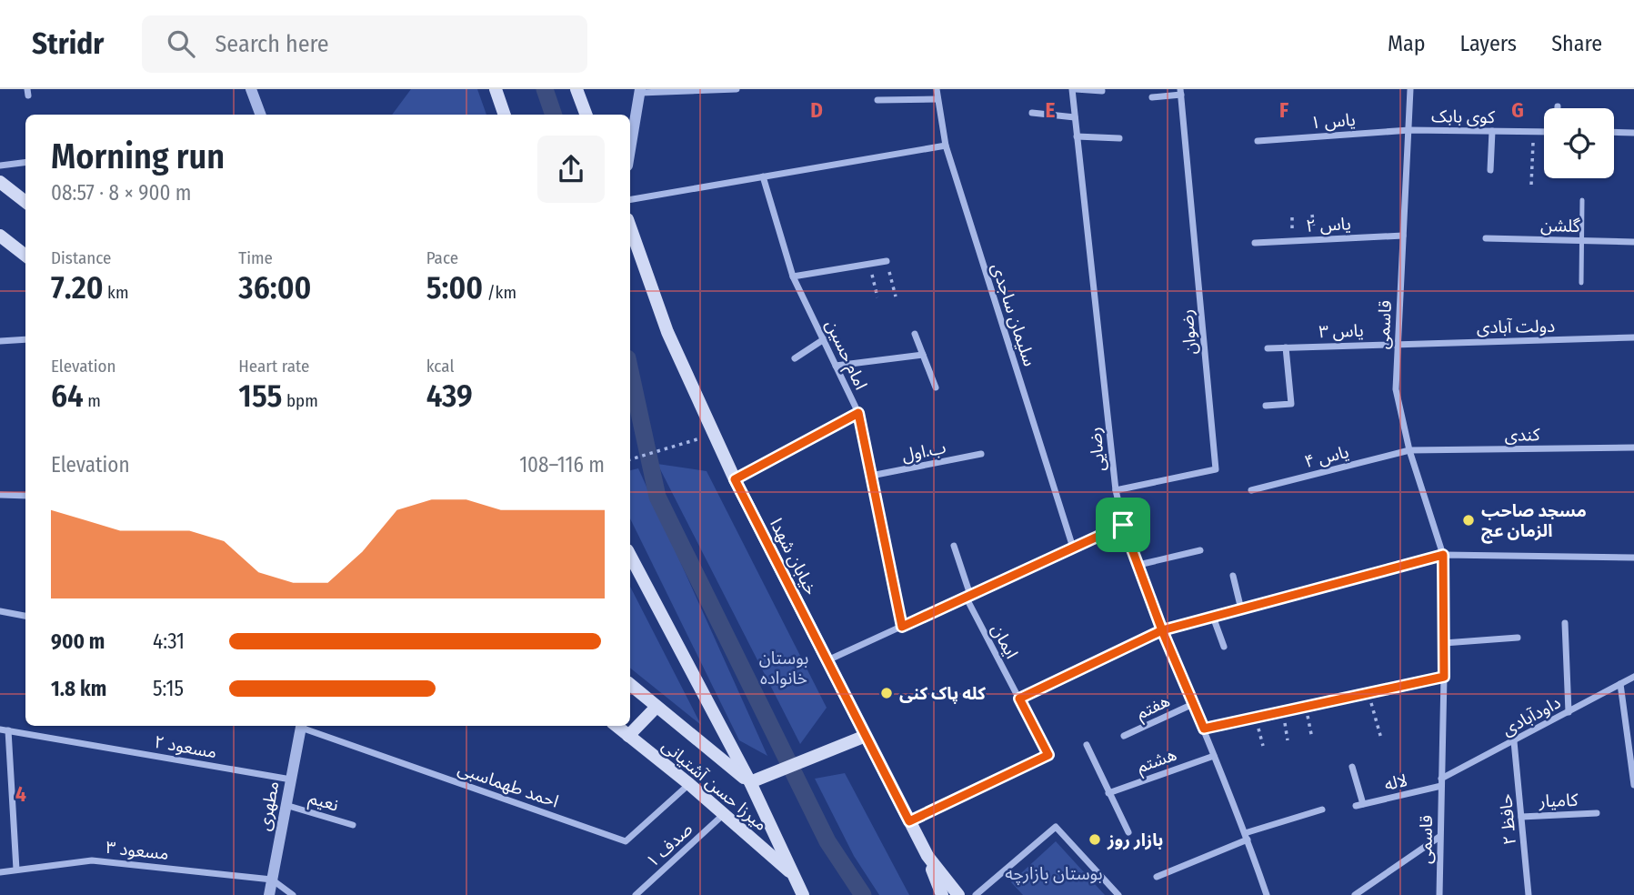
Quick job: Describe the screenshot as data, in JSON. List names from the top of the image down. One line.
{"streets":{"main road":["خیابان شهدا","میرزا حسن آشتیانی"],"street":["کوی بابک","یاس ۱","یاس ۲","گلشن","سلیمان ساجدی","قاسمی","دولت آبادی","یاس ۳","رضوان","امام حسین","کندی","رضایی","ب.اول","یاس ۴","ایمان","هفتم","داودآبادی","مسعود ۲","هشتم","لاله","احمد طهماسبی","کامیار","نعیم","مطهری","حافظ ۲","صدف ۱","مسعود ۳"]},"crossings":[["کوی بابک","یاس ۱"],["کوی بابک","قاسمی"],["یاس ۱","قاسمی"],["یاس ۲","قاسمی"],["قاسمی","دولت آبادی"],["قاسمی","یاس ۳"],["قاسمی","کندی"],["قاسمی","یاس ۴"],["قاسمی","داودآبادی"],["قاسمی","لاله"],["دولت آبادی","یاس ۳"],["رضوان","رضایی"],["امام حسین","ب.اول"],["کندی","یاس ۴"],["رضایی","هفتم"],["رضایی","هشتم"],["خیابان شهدا","ایمان"],["داودآبادی","لاله"],["داودآبادی","حافظ ۲"],["مسعود ۲","مطهری"],["احمد طهماسبی","میرزا حسن آشتیانی"],["میرزا حسن آشتیانی","صدف ۱"],["کامیار","حافظ ۲"],["نعیم","مطهری"],["مطهری","مسعود ۳"]],"parks":["بوستان خانواده","بوستان بازارچه"],"places":["مسجد صاحب الزمان عج","کله پاک کنی","بازار روز"],"page":{"header":"Stridr","search":"Search here","nav":["Map","Layers","Share"],"heading":["Morning run","08:57 · 8 × 900 m"],"stats":[["Distance","7.20 km"],["Time","36:00"],["Pace","5:00 /km"],["Elevation","64 m"],["Heart rate","155 bpm"],["kcal","439"]],"chart":["Elevation","108–116 m"],"list":[{"name":"900 m","note":"4:31"},{"name":"1.8 km","note":"5:15"}]},"grid":{"columns":["D","E","F","G"],"rows":["4"]}}
